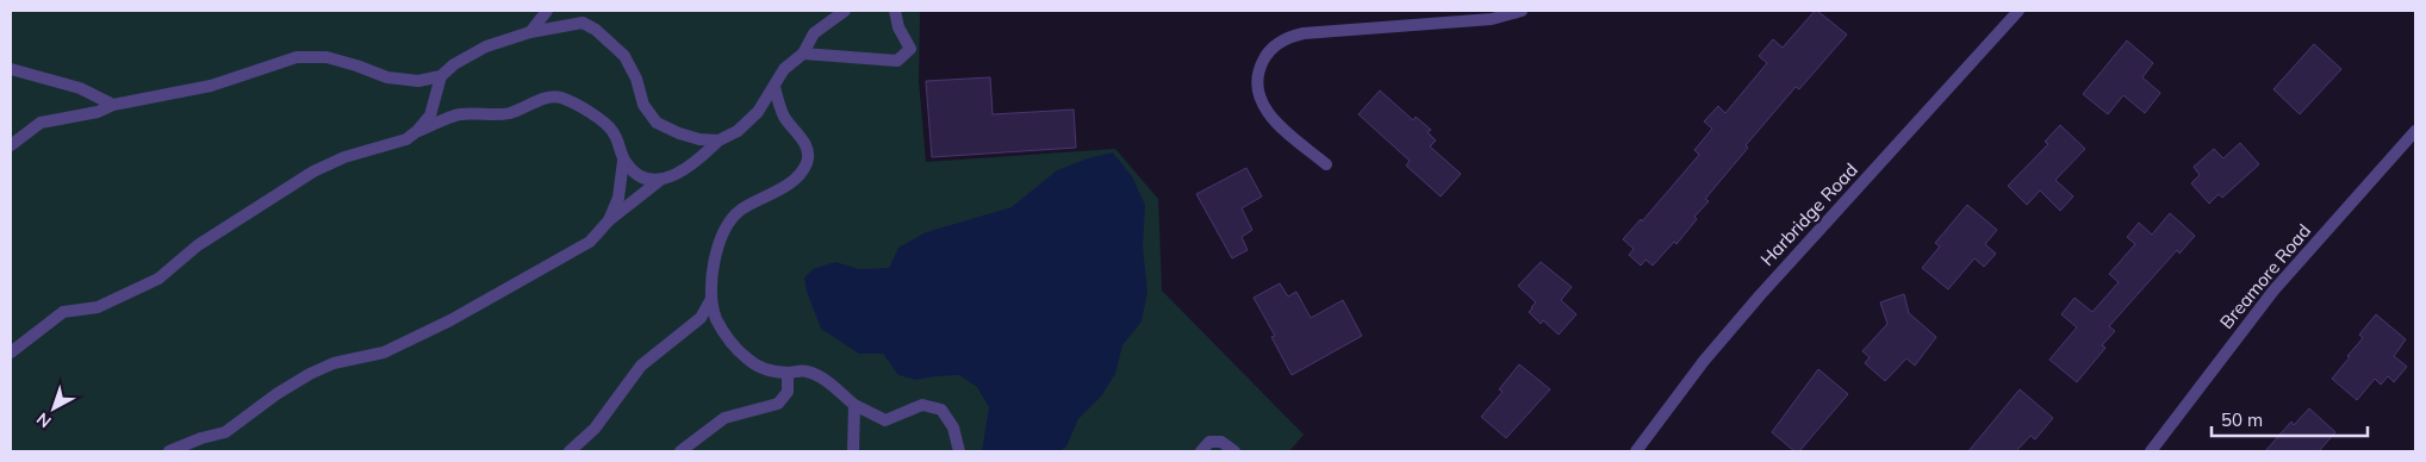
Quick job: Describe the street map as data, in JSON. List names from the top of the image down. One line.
{"streets":{"street":["Harbridge Road","Breamore Road"]},"scale_bar":"50 m","north":"bottom left"}
